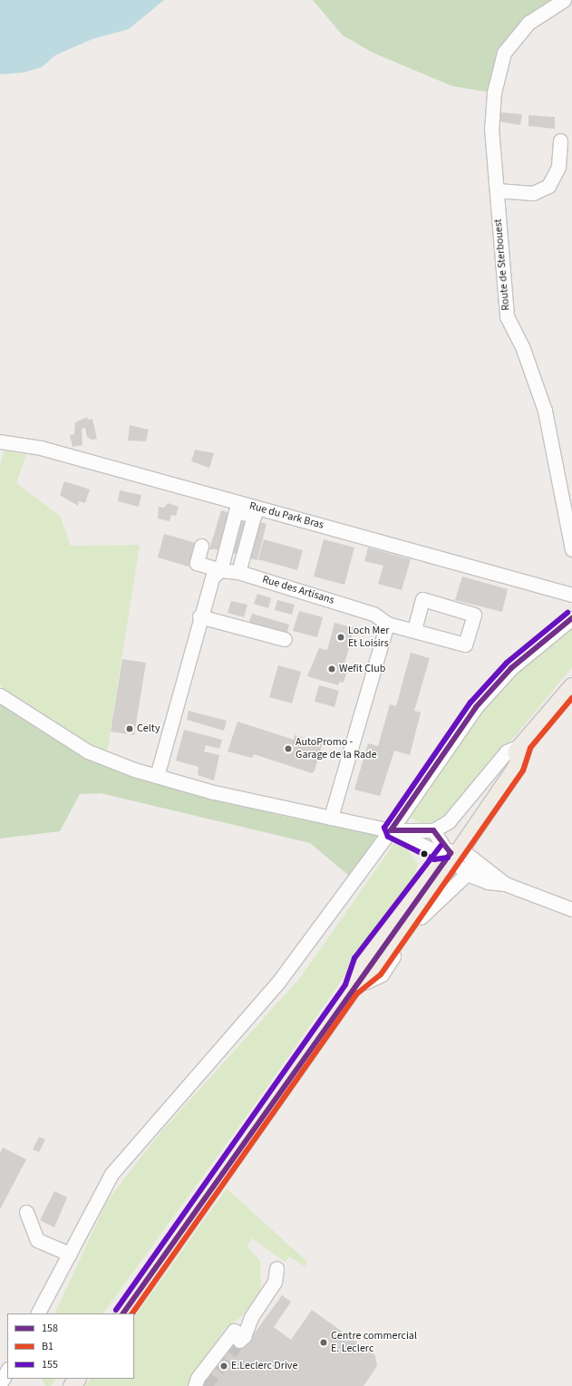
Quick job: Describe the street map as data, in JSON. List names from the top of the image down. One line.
{"streets":{"street":["Route de Sterbouest","Rue du Park Bras","Rue des Artisans"]},"places":["Loch Mer Et Loisirs","Wefit Club","Celty","AutoPromo - Garage de la Rade","Centre commercial E. Leclerc","E.Leclerc Drive"],"lines":["transit line 155","transit line 158","transit line B1"],"legend":["158","B1","155"]}
